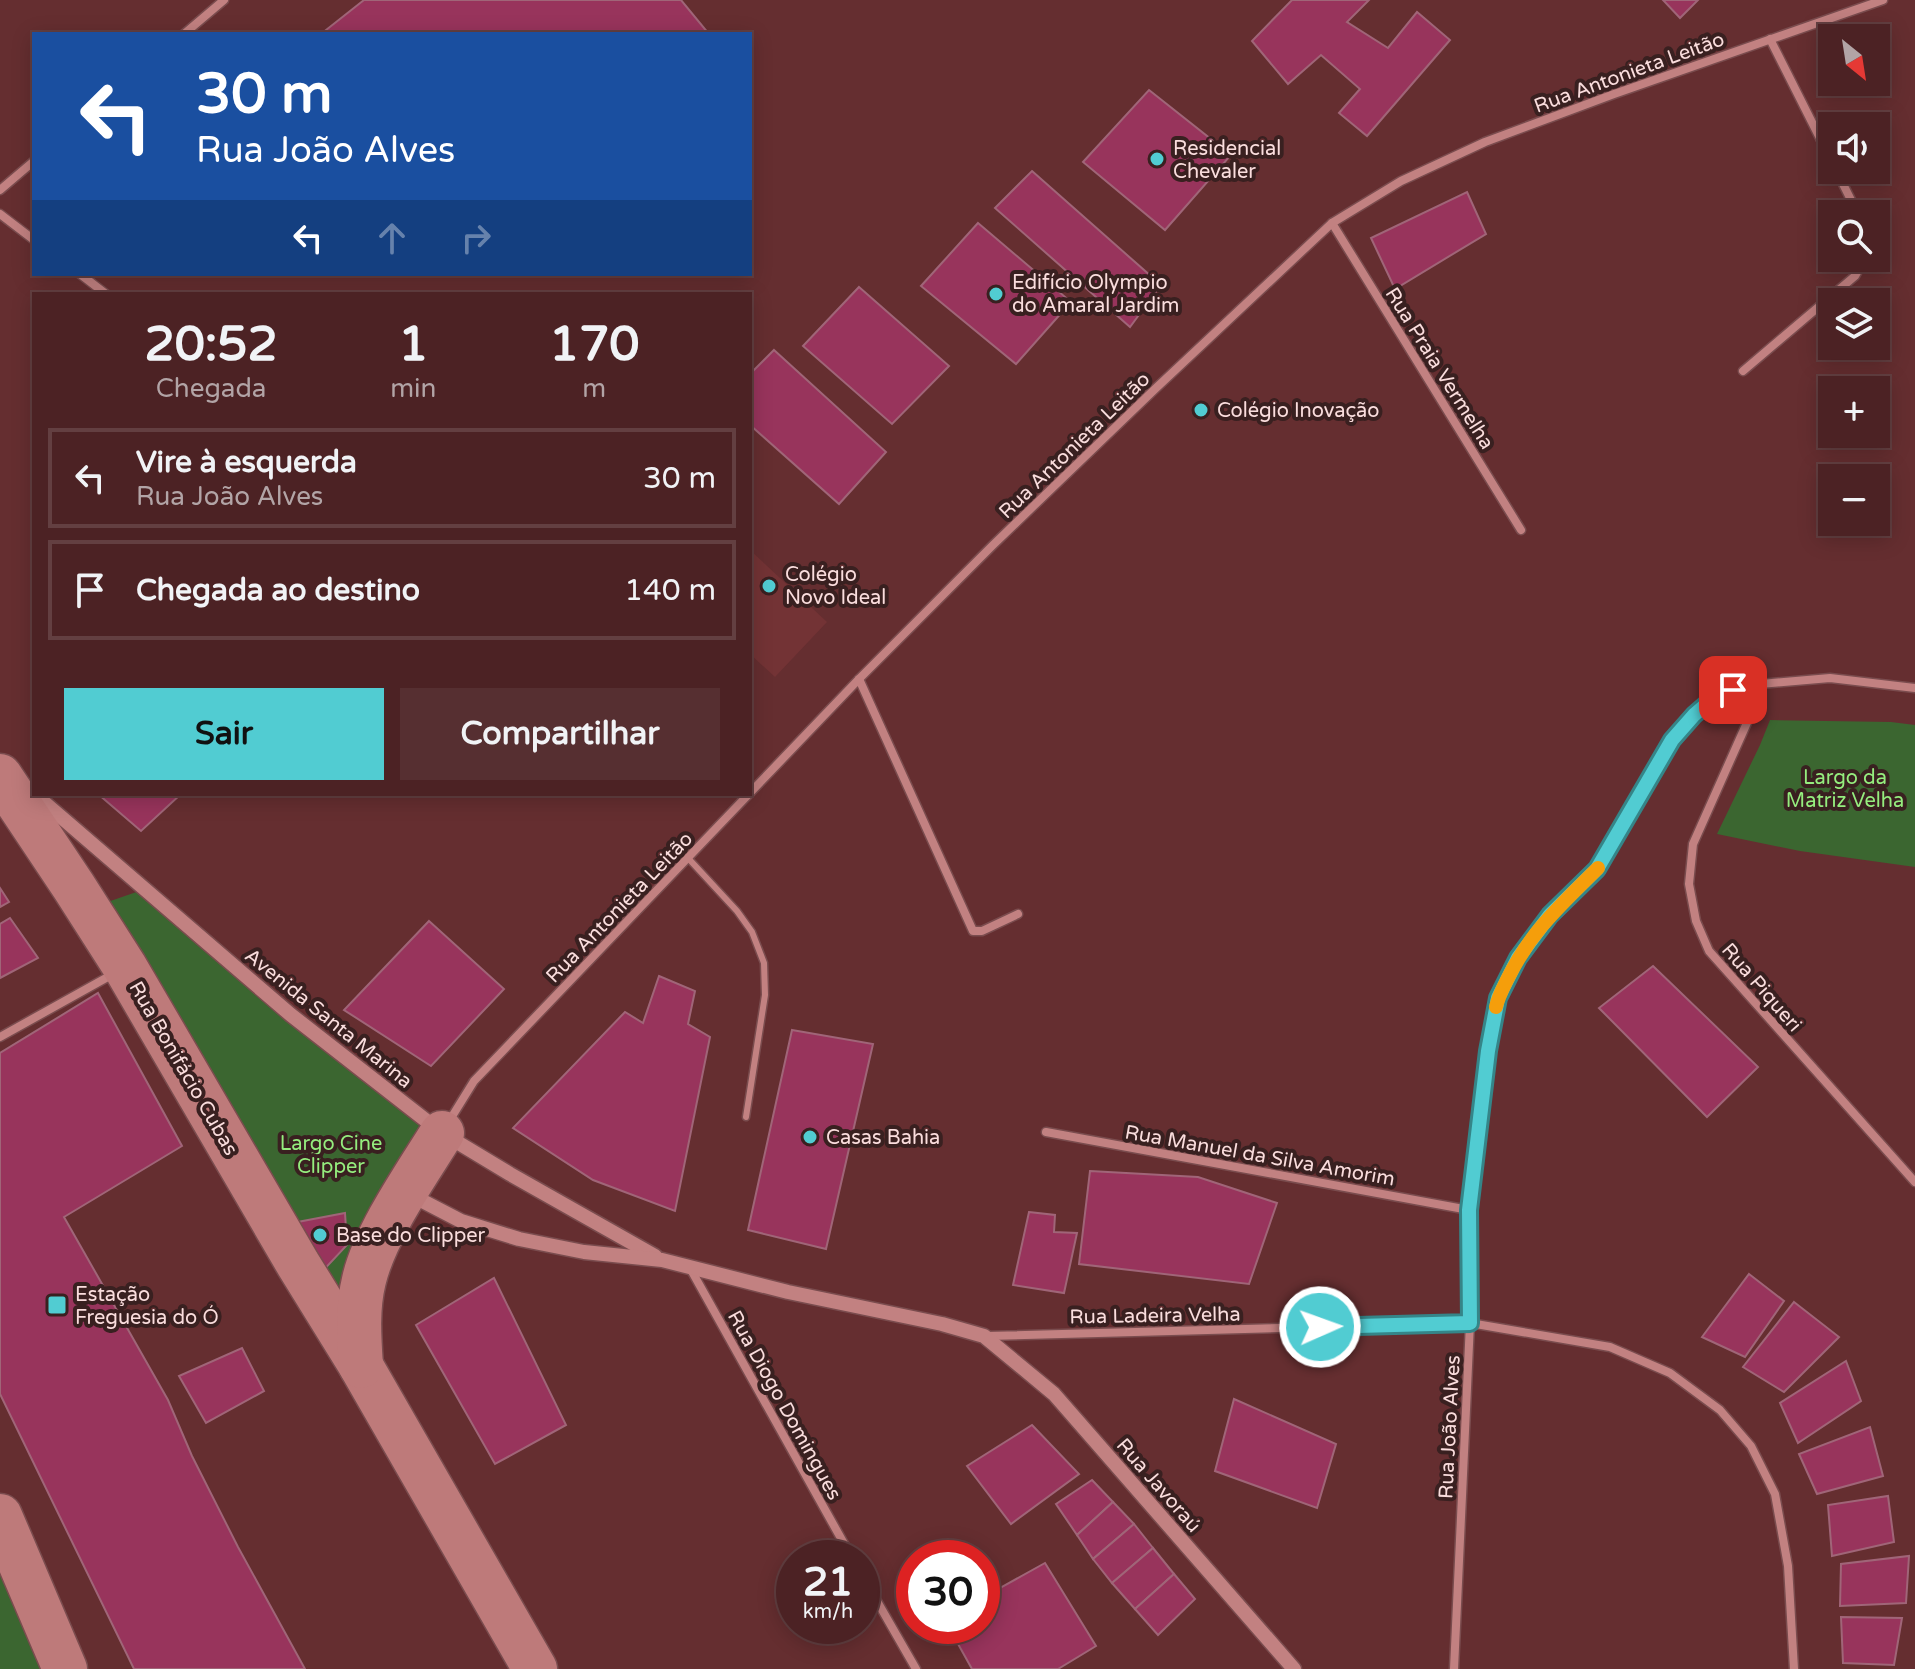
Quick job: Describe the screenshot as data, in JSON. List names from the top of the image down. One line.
{"streets":{"main road":["Rua Bonifácio Cubas"],"street":["Rua Antonieta Leitão","Rua Praia Vermelha","Rua Piqueri","Avenida Santa Marina","Rua Manuel da Silva Amorim","Rua Ladeira Velha","Rua Diogo Domingues","Rua João Alves","Rua Javoraú"]},"crossings":[["Rua Antonieta Leitão","Rua Praia Vermelha"],["Rua Antonieta Leitão","Avenida Santa Marina"],["Rua Antonieta Leitão","Rua Bonifácio Cubas"],["Rua Piqueri","Rua João Alves"],["Avenida Santa Marina","Rua Bonifácio Cubas"],["Avenida Santa Marina","Rua Ladeira Velha"],["Avenida Santa Marina","Rua Diogo Domingues"],["Avenida Santa Marina","Rua Javoraú"],["Rua Manuel da Silva Amorim","Rua João Alves"],["Rua Ladeira Velha","Rua João Alves"],["Rua Ladeira Velha","Rua Javoraú"]],"parks":["Largo da Matriz Velha","Largo Cine Clipper"],"places":{"other":["Residencial Chevaler","Edifício Olympio do Amaral Jardim","Colégio Inovação","Colégio Novo Ideal","Casas Bahia","Base do Clipper"],"transit":["Estação Freguesia do Ó"]},"north":"bottom right","page":{"map_buttons":["+","−"],"turn":["30 m","Rua João Alves"],"eta":["20:52","Chegada","1","min","170","m"],"list":[{"name":"Vire à esquerda","note":"Rua João Alves","value":"30 m"},{"name":"Chegada ao destino","value":"140 m"}],"buttons":["Sair","Compartilhar"],"speed":"21 km/h","limit":"30"}}
